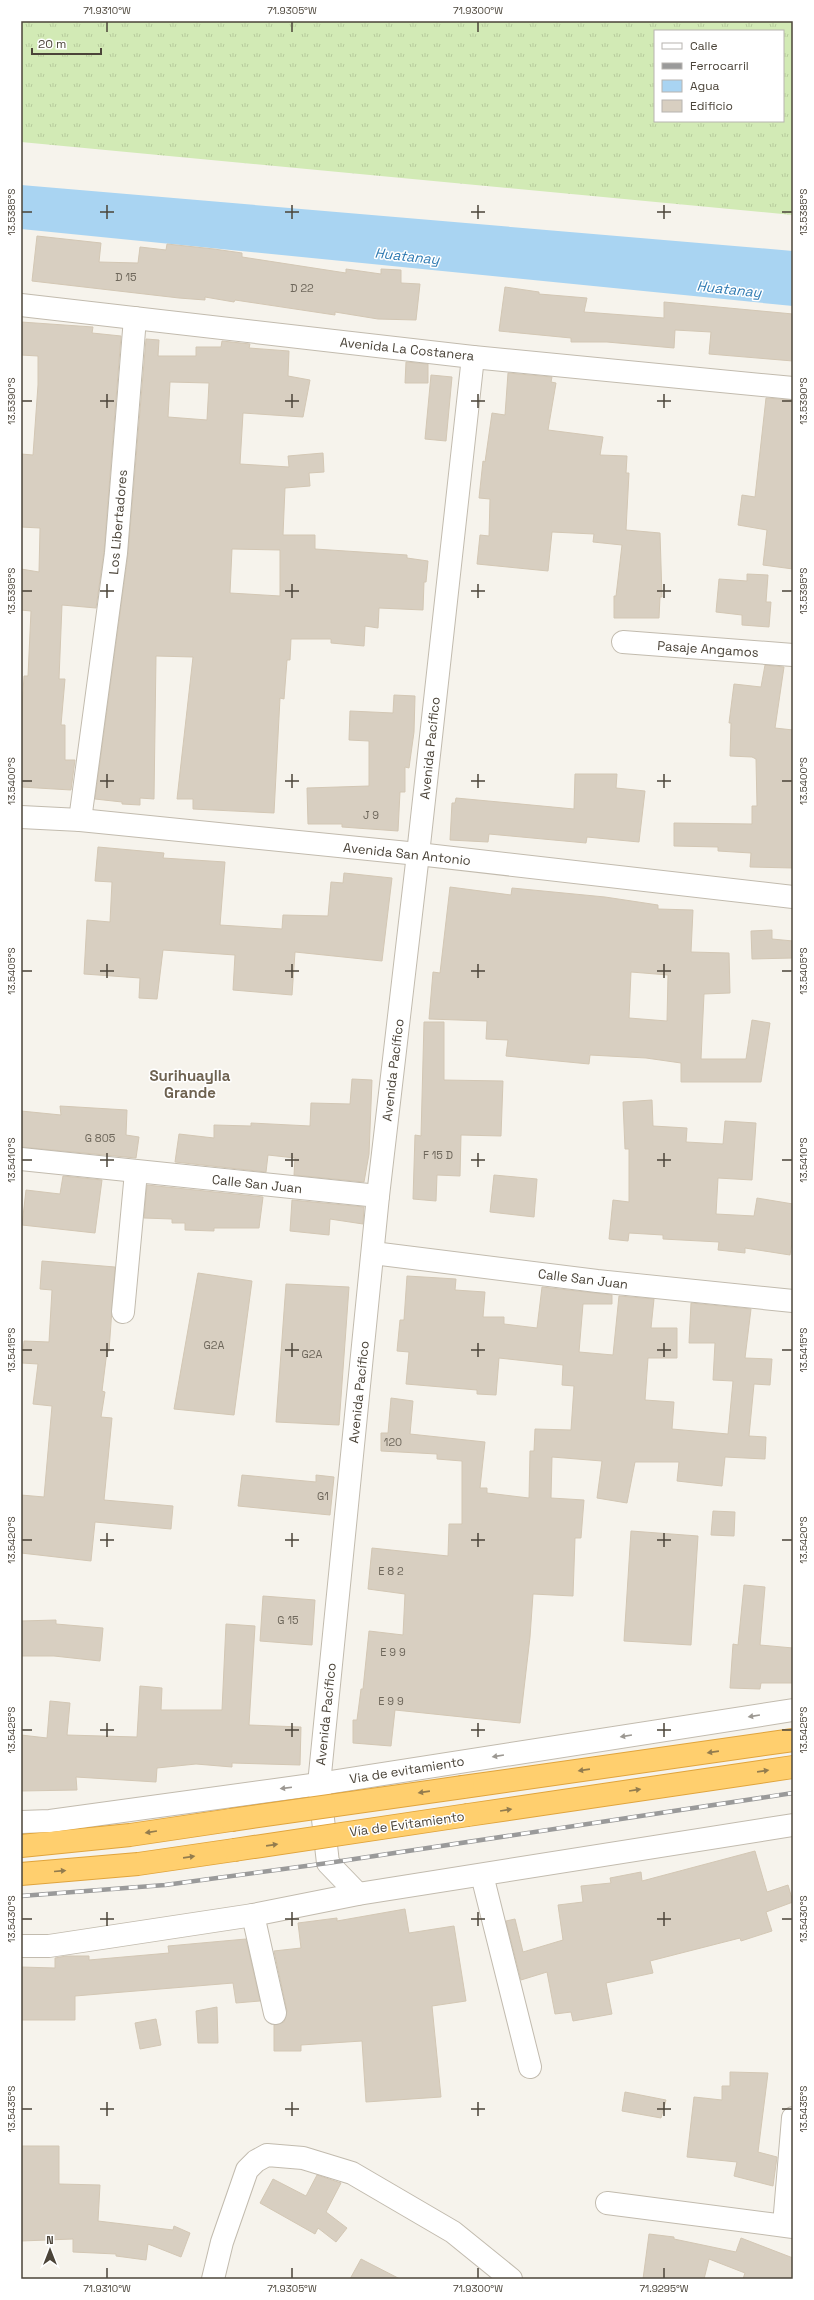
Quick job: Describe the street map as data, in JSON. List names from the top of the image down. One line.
{"streets":{"highway":["Vía de Evitamiento"],"street":["Avenida La Costanera","Los Libertadores","Pasaje Angamos","Avenida Pacífico","Avenida San Antonio","Calle San Juan","Via de evitamiento"]},"crossings":[["Avenida La Costanera","Los Libertadores"],["Avenida La Costanera","Avenida Pacífico"],["Los Libertadores","Avenida San Antonio"],["Avenida Pacífico","Avenida San Antonio"],["Avenida Pacífico","Calle San Juan"],["Avenida Pacífico","Via de evitamiento"]],"districts":["Surihuaylla Grande"],"water":["Huatanay"],"house_numbers":["D 15","D 22","J 9","G 805","F 15 D","G2A","G2A","120","G1","E 8 2","G 15","E 9 9","E 9 9"],"legend":["Calle","Ferrocarril","Agua","Edificio"],"scale_bar":"20 m","north":"top","coordinates":["71.9310°W","71.9305°W","71.9300°W","13.5385°S","13.5390°S","13.5395°S","13.5400°S","13.5405°S","13.5410°S","13.5415°S","13.5420°S","13.5425°S","13.5430°S","13.5435°S","71.9295°W"]}
